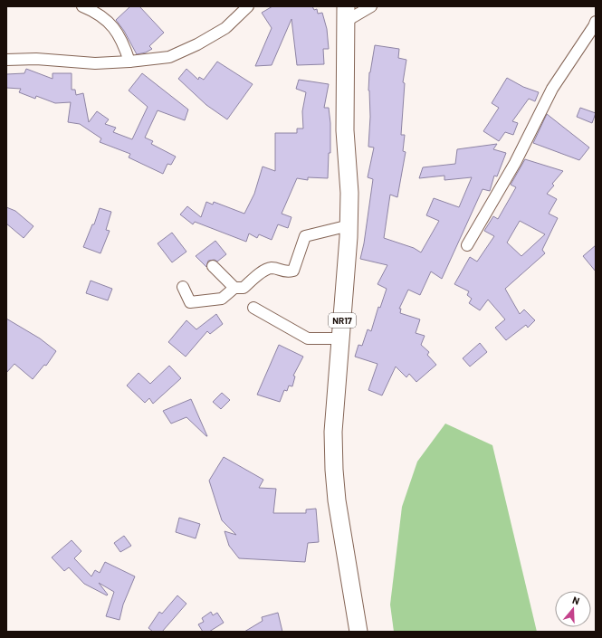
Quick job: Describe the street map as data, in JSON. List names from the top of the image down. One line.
{"streets":{"main road":["NR17"]},"north":"top"}
